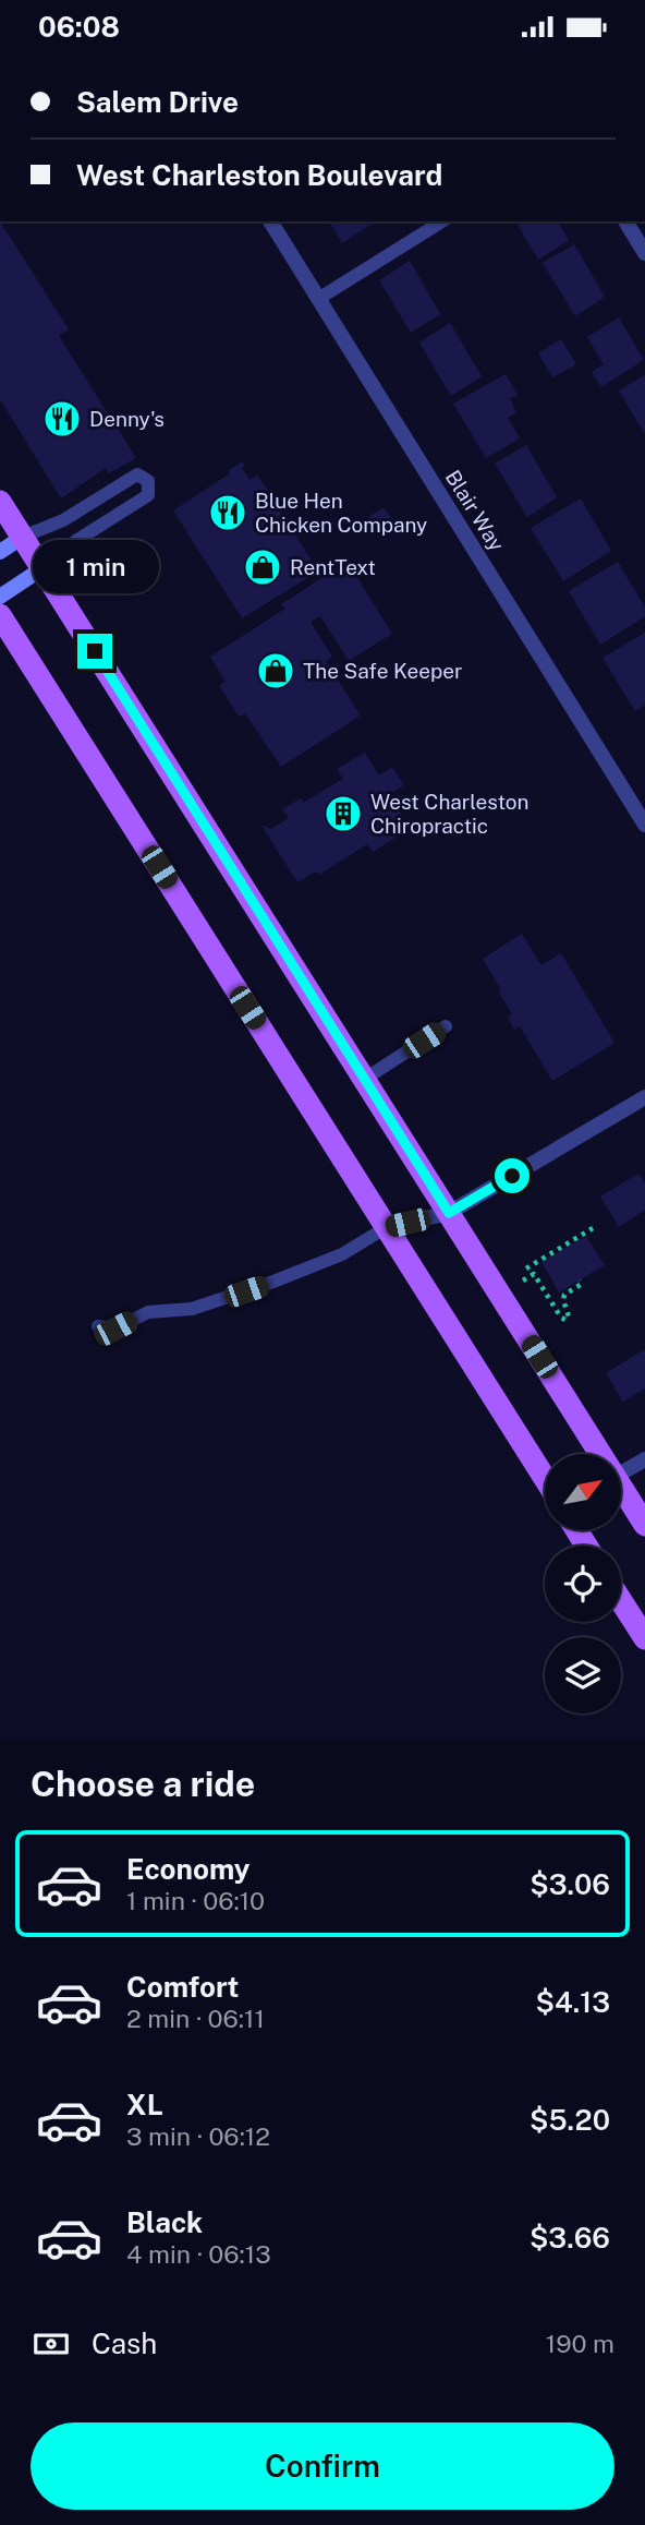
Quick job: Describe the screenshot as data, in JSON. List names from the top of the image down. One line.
{"streets":{"street":["Blair Way"]},"places":{"restaurant":["Denny's","Blue Hen Chicken Company"],"shop":["RentText","The Safe Keeper"],"building":["West Charleston Chiropractic"]},"north":"top right","page":{"status":"06:08","banner":["Salem Drive","West Charleston Boulevard"],"bubble":"1 min","heading":"Choose a ride","list":[{"name":"Economy","note":"1 min · 06:10","value":"$3.06"},{"name":"Comfort","note":"2 min · 06:11","value":"$4.13"},{"name":"XL","note":"3 min · 06:12","value":"$5.20"},{"name":"Black","note":"4 min · 06:13","value":"$3.66"}],"pay":["Cash","190 m"],"buttons":"Confirm"}}
